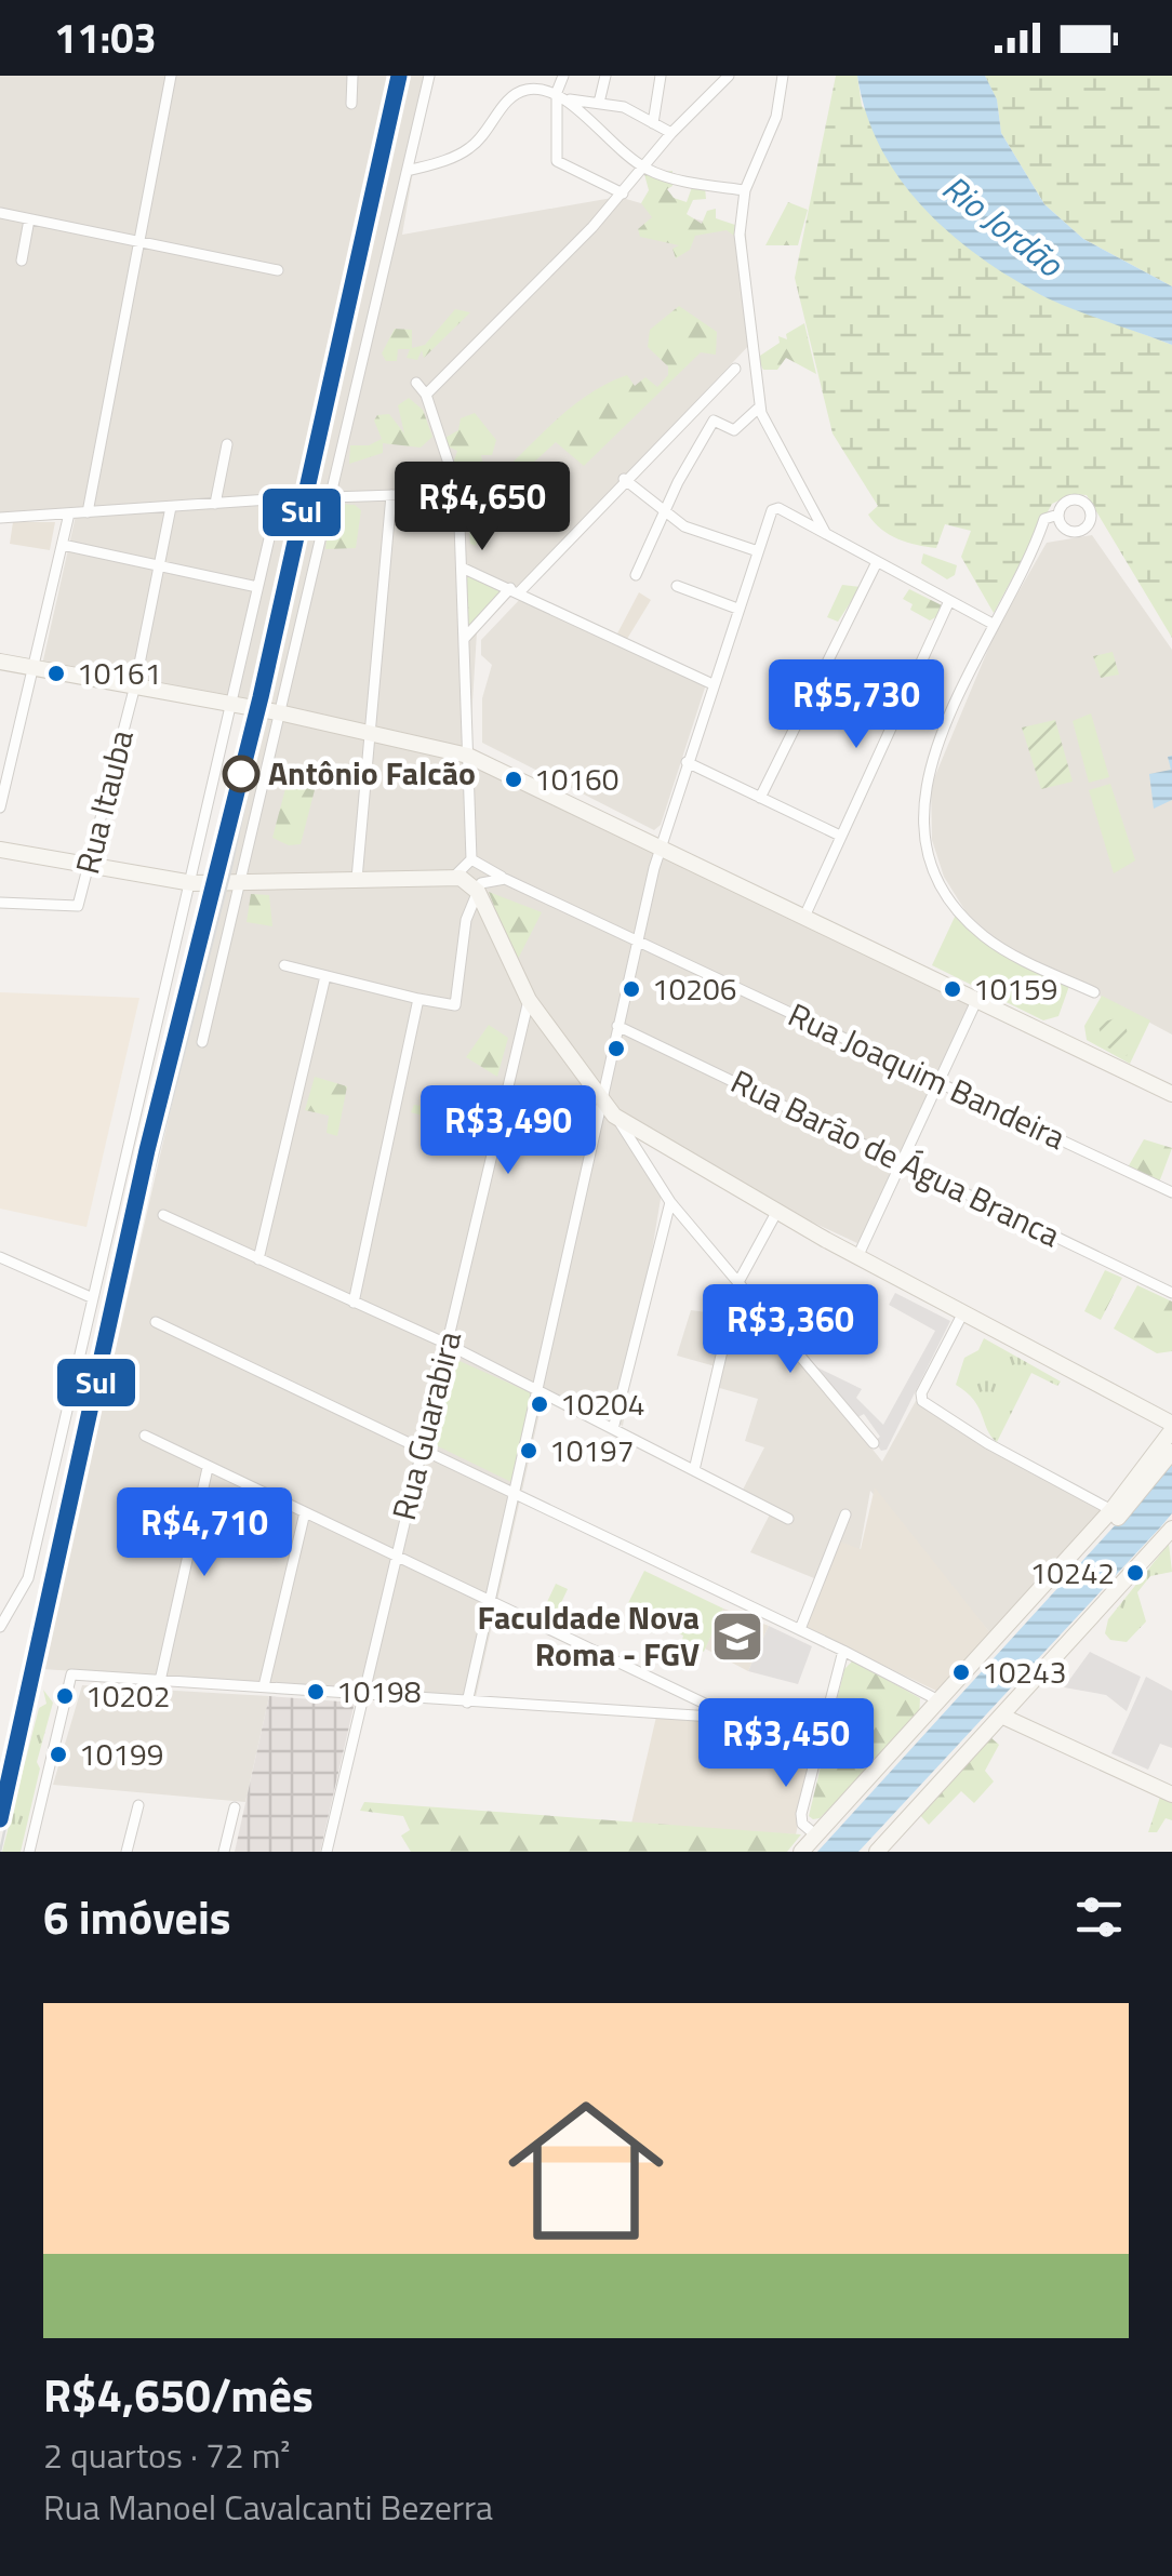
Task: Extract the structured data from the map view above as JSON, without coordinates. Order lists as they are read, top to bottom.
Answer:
{
  "streets": {
    "street": [
      "Rua Itauba",
      "Rua Joaquim Bandeira",
      "Rua Barão de Água Branca",
      "Rua Guarabira"
    ]
  },
  "water": ["Rio Jordão"],
  "places": {
    "other": [
      "10161",
      "Antônio Falcão",
      "10160",
      "10206",
      "10159",
      "10204",
      "10197",
      "10242",
      "10243",
      "10198",
      "10202",
      "10199"
    ],
    "school or university": ["Faculdade Nova Roma - FGV"]
  },
  "lines": ["transit line Sul"],
  "page": {
    "status": "11:03",
    "price": [
      "R$4,650",
      "R$5,730",
      "R$3,490",
      "R$3,360",
      "R$4,710",
      "R$3,450"
    ],
    "heading": "6 imóveis",
    "list": [
      {
        "name": "R$4,650/mês",
        "note": "2 quartos · 72 m² · Rua Manoel Cavalcanti Bezerra"
      }
    ]
  }
}
